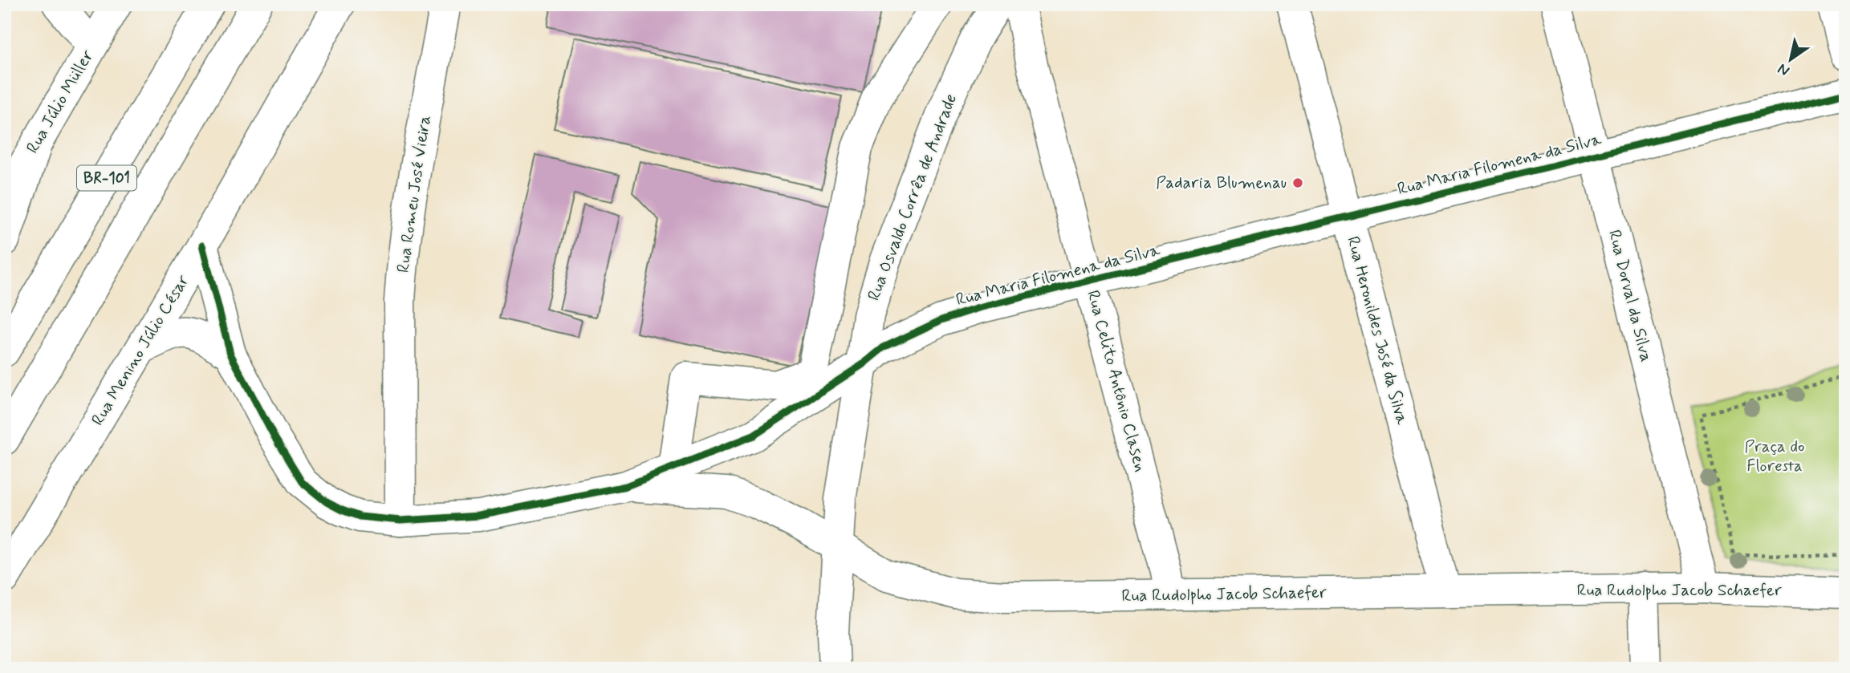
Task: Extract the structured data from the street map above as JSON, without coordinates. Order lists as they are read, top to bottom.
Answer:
{
  "streets": {
    "main road": [
      "Rua Júlio Müller",
      "Rua Maria Filomena da Silva",
      "BR-101",
      "Rua Romeu José Vieira",
      "Rua Osvaldo Corrêa de Andrade",
      "Rua Dorval da Silva",
      "Rua Heronildes José da Silva",
      "Rua Menino Júlio César",
      "Rua Celito Antônio Clasen",
      "Rua Rudolpho Jacob Schaefer"
    ]
  },
  "crossings": [
    ["Rua Maria Filomena da Silva", "Rua Romeu José Vieira"],
    ["Rua Maria Filomena da Silva", "Rua Osvaldo Corrêa de Andrade"],
    ["Rua Maria Filomena da Silva", "Rua Dorval da Silva"],
    ["Rua Maria Filomena da Silva", "Rua Heronildes José da Silva"],
    ["Rua Maria Filomena da Silva", "Rua Menino Júlio César"],
    ["Rua Maria Filomena da Silva", "Rua Celito Antônio Clasen"],
    ["Rua Maria Filomena da Silva", "Rua Rudolpho Jacob Schaefer"],
    ["Rua Osvaldo Corrêa de Andrade", "Rua Rudolpho Jacob Schaefer"],
    ["Rua Dorval da Silva", "Rua Rudolpho Jacob Schaefer"],
    ["Rua Heronildes José da Silva", "Rua Rudolpho Jacob Schaefer"],
    ["Rua Celito Antônio Clasen", "Rua Rudolpho Jacob Schaefer"]
  ],
  "parks": ["Praça do Floresta"],
  "places": ["Padaria Blumenau"],
  "north": "bottom left"
}
